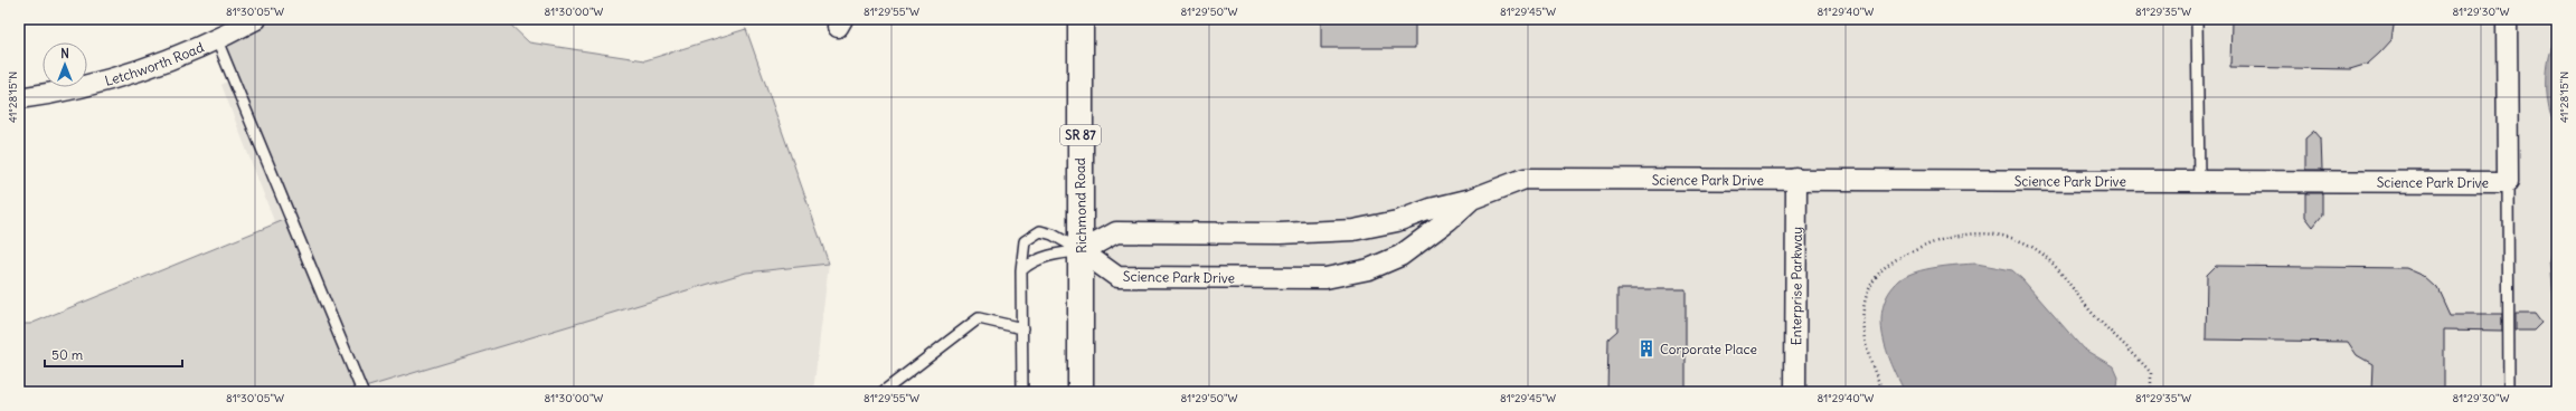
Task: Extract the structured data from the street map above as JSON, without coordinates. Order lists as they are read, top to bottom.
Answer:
{
  "streets": {
    "main road": ["SR 87", "Richmond Road"],
    "street": ["Letchworth Road", "Science Park Drive", "Enterprise Parkway"]
  },
  "crossings": [
    ["Science Park Drive", "Richmond Road"],
    ["Science Park Drive", "Enterprise Parkway"]
  ],
  "places": {
    "building": ["Corporate Place"]
  },
  "scale_bar": "50 m",
  "north": "top",
  "coordinates": [
    "81°30'05\"W",
    "81°30'00\"W",
    "81°29'55\"W",
    "81°29'50\"W",
    "81°29'45\"W",
    "81°29'40\"W",
    "81°29'35\"W",
    "81°29'30\"W",
    "41°28'15\"N"
  ]
}
